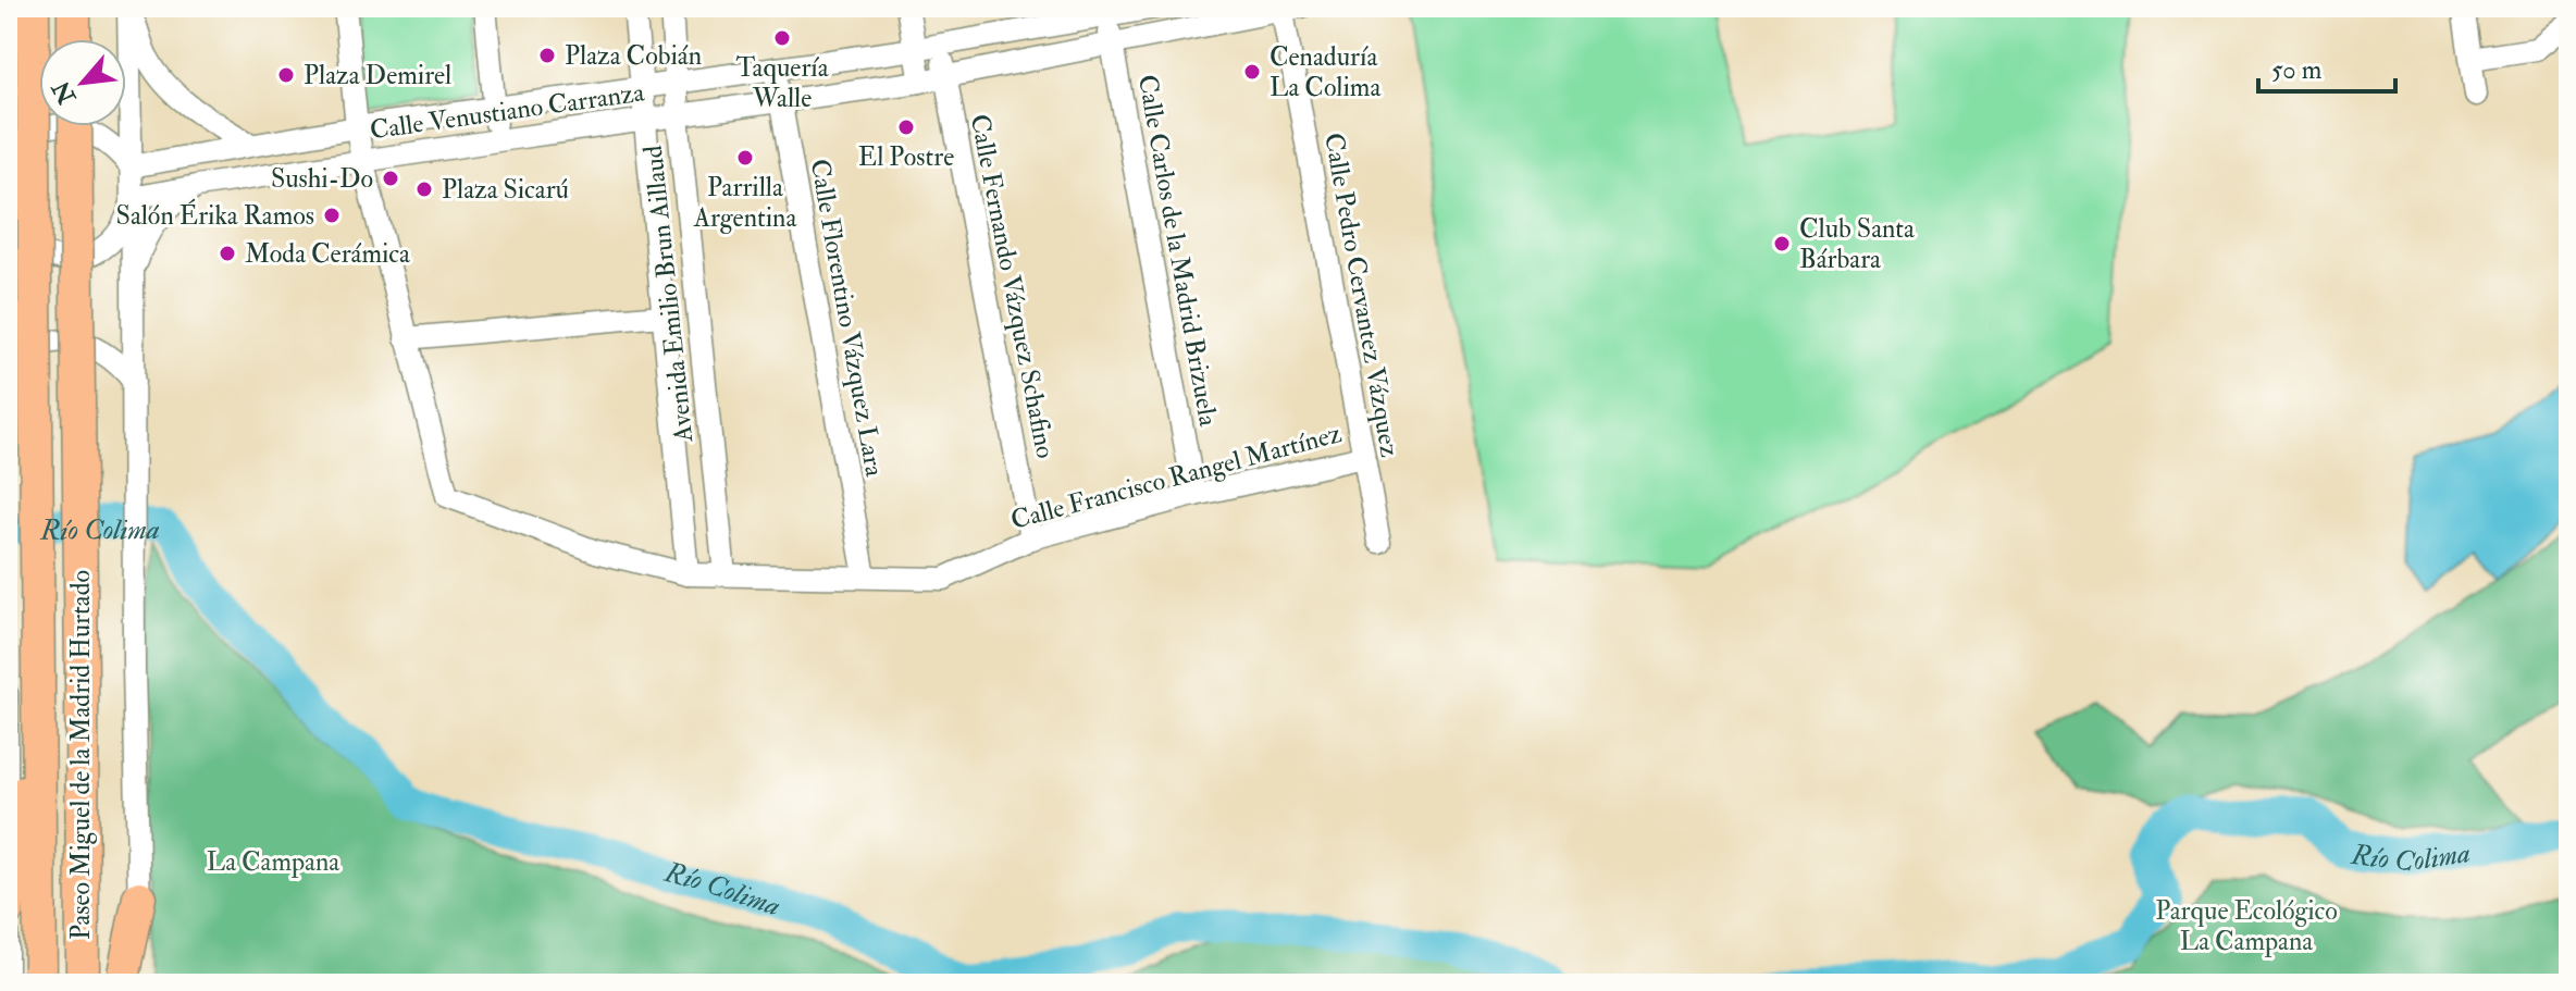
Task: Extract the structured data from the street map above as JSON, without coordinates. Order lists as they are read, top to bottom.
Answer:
{
  "streets": {
    "highway": ["Paseo Miguel de la Madrid Hurtado"],
    "street": [
      "Calle Venustiano Carranza",
      "Calle Carlos de la Madrid Brizuela",
      "Calle Fernando Vázquez Schafino",
      "Avenida Emilio Brun Aillaud",
      "Calle Pedro Cervantez Vázquez",
      "Calle Florentino Vázquez Lara",
      "Calle Francisco Rangel Martínez"
    ]
  },
  "crossings": [
    ["Calle Venustiano Carranza", "Calle Carlos de la Madrid Brizuela"],
    ["Calle Venustiano Carranza", "Calle Fernando Vázquez Schafino"],
    ["Calle Venustiano Carranza", "Avenida Emilio Brun Aillaud"],
    ["Calle Venustiano Carranza", "Calle Pedro Cervantez Vázquez"],
    ["Calle Venustiano Carranza", "Calle Florentino Vázquez Lara"],
    ["Calle Carlos de la Madrid Brizuela", "Calle Francisco Rangel Martínez"],
    ["Calle Fernando Vázquez Schafino", "Calle Francisco Rangel Martínez"],
    ["Avenida Emilio Brun Aillaud", "Calle Francisco Rangel Martínez"],
    ["Calle Pedro Cervantez Vázquez", "Calle Francisco Rangel Martínez"],
    ["Calle Florentino Vázquez Lara", "Calle Francisco Rangel Martínez"]
  ],
  "water": ["Río Colima"],
  "parks": ["La Campana", "Parque Ecológico La Campana"],
  "places": [
    "Taquería Walle",
    "Plaza Cobián",
    "Cenaduría La Colima",
    "Plaza Demirel",
    "El Postre",
    "Parrilla Argentina",
    "Sushi-Do",
    "Plaza Sicarú",
    "Salón Érika Ramos",
    "Club Santa Bárbara",
    "Moda Cerámica"
  ],
  "scale_bar": "50 m",
  "north": "bottom left"
}
